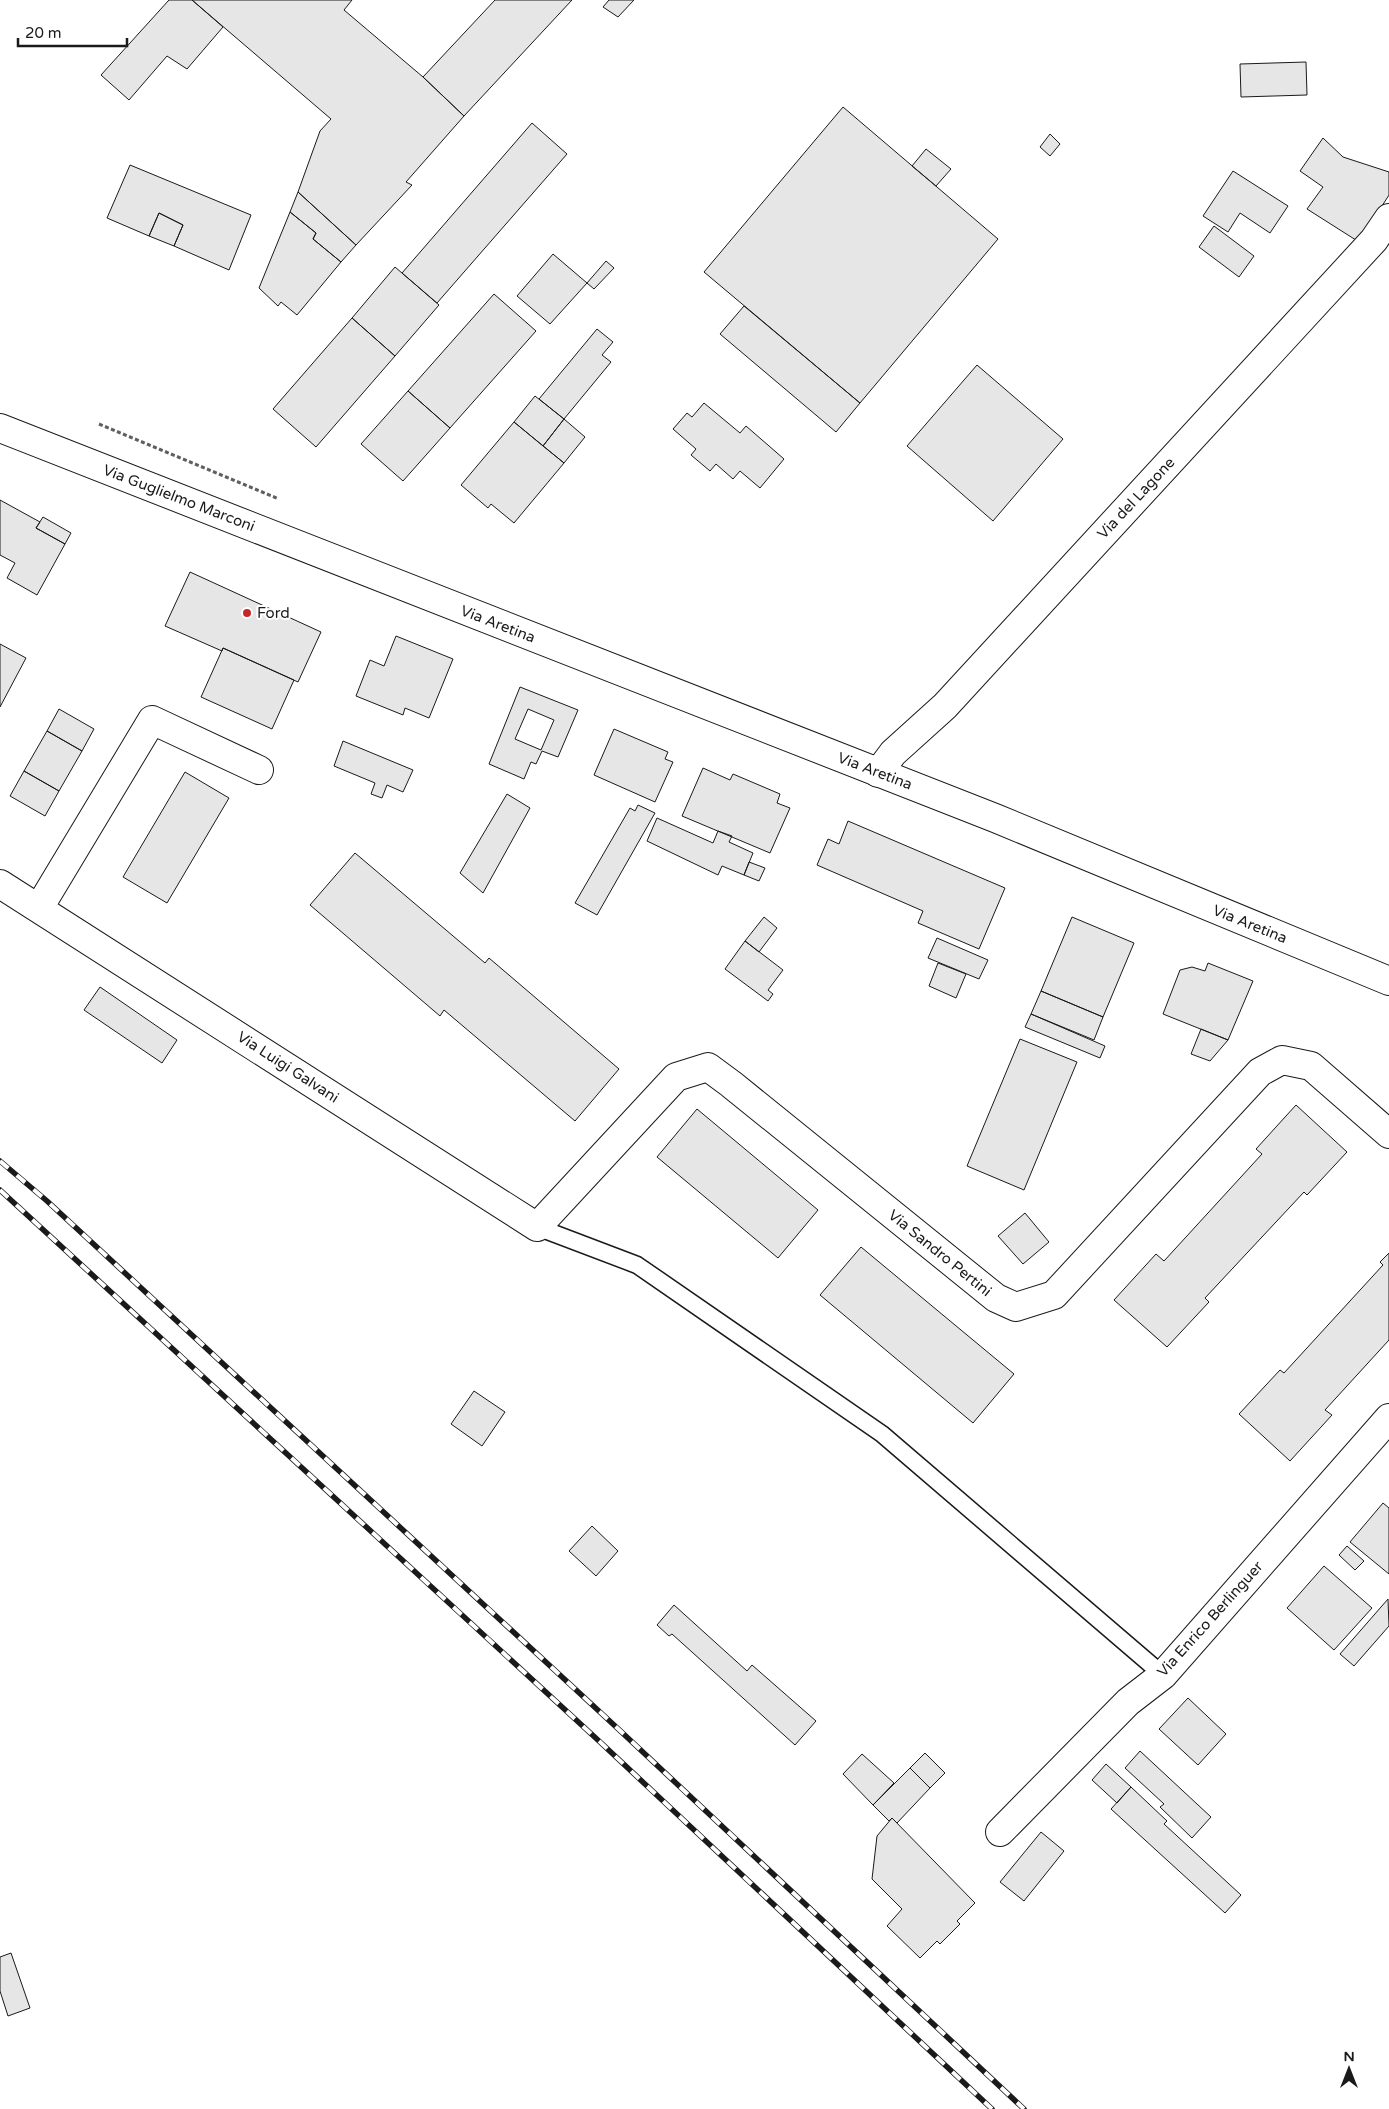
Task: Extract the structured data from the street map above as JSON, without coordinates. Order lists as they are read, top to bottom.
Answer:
{
  "streets": {
    "street": [
      "Via Guglielmo Marconi",
      "Via del Lagone",
      "Via Aretina",
      "Via Luigi Galvani",
      "Via Sandro Pertini",
      "Via Enrico Berlinguer"
    ]
  },
  "crossings": [
    ["Via Guglielmo Marconi", "Via Aretina"],
    ["Via del Lagone", "Via Aretina"],
    ["Via Luigi Galvani", "Via Sandro Pertini"]
  ],
  "places": ["Ford"],
  "scale_bar": "20 m",
  "north": "top"
}
